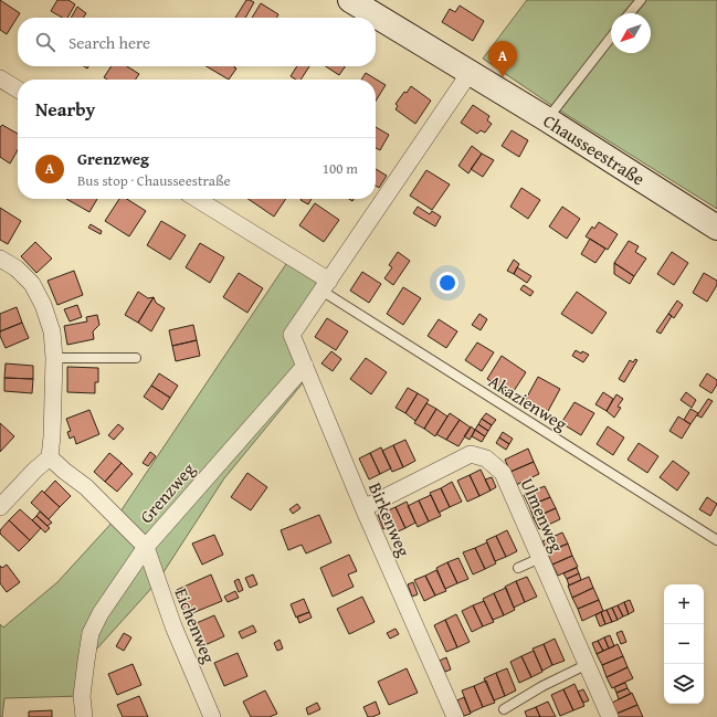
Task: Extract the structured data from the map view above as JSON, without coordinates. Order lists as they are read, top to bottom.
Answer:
{
  "streets": {
    "main road": ["Chausseestraße"],
    "street": [
      "Grenzweg",
      "Ulmenweg",
      "Birkenweg",
      "Eichenweg"
    ],
    "lane": ["Akazienweg"]
  },
  "crossings": [
    ["Akazienweg", "Birkenweg"],
    ["Grenzweg", "Birkenweg"],
    ["Grenzweg", "Eichenweg"],
    ["Ulmenweg", "Birkenweg"]
  ],
  "north": "bottom left",
  "page": {
    "search": "Search here",
    "pins": "A",
    "heading": "Nearby",
    "list": [
      {
        "mark": "A",
        "name": "Grenzweg",
        "note": "Bus stop · Chausseestraße",
        "value": "100 m"
      }
    ],
    "map_buttons": ["+", "−"]
  }
}
